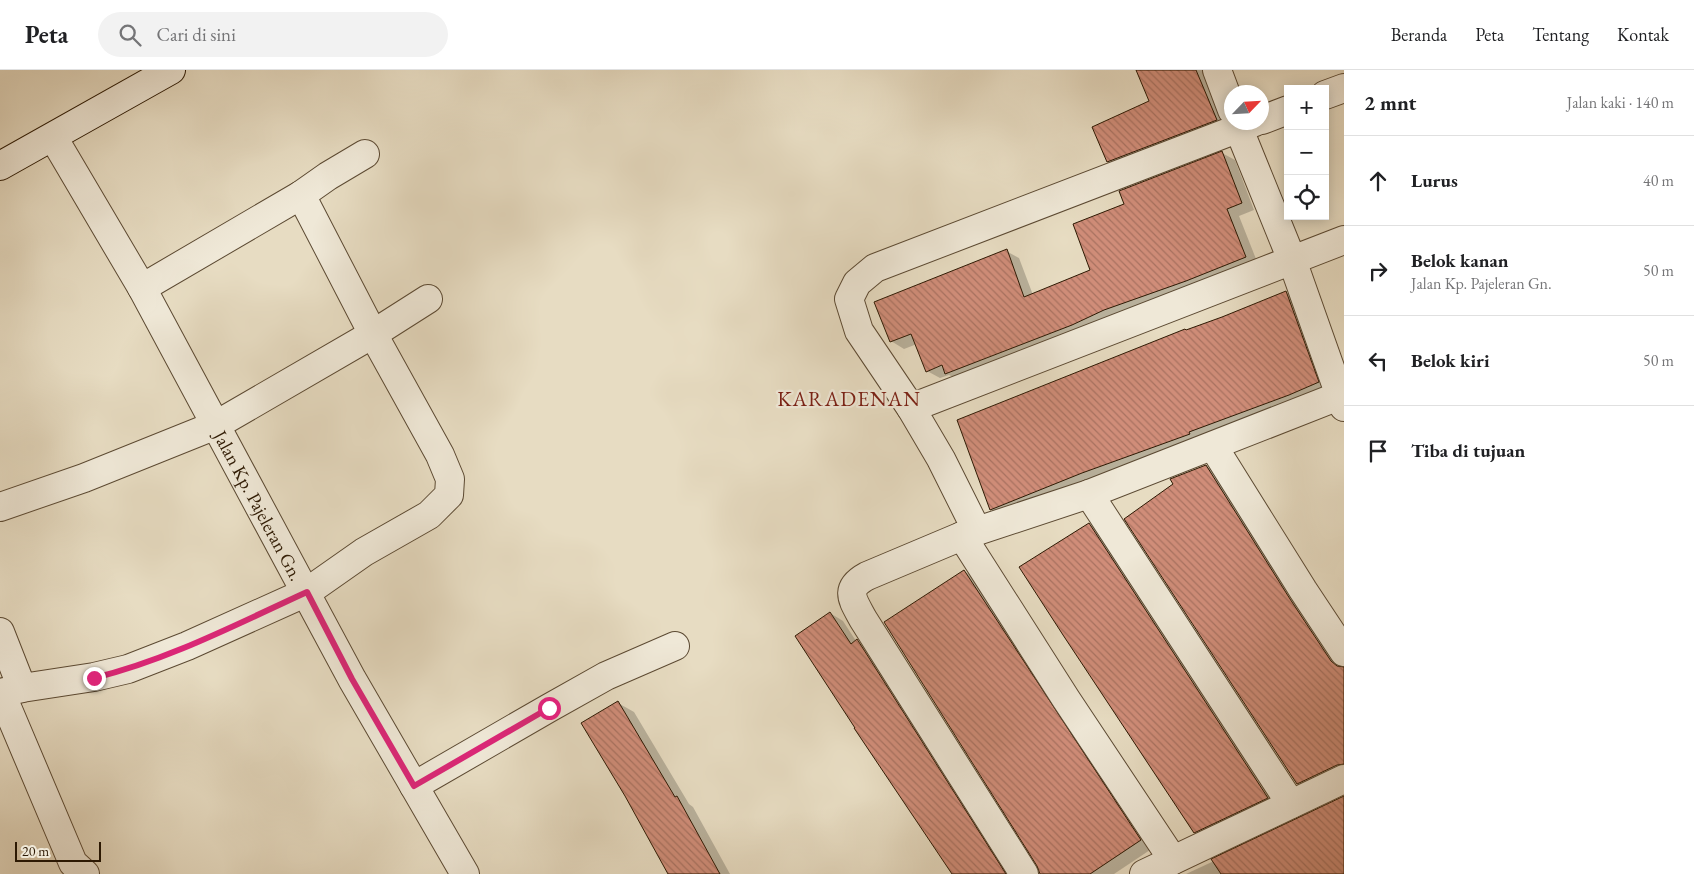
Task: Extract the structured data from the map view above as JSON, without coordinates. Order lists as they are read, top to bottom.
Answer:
{
  "streets": {
    "street": ["Jalan Kp. Pajeleran Gn."]
  },
  "districts": ["KARADENAN"],
  "scale_bar": "20 m",
  "north": "top right",
  "page": {
    "header": "Peta",
    "search": "Cari di sini",
    "nav": [
      "Beranda",
      "Peta",
      "Tentang",
      "Kontak"
    ],
    "heading": ["2 mnt", "Jalan kaki · 140 m"],
    "map_buttons": ["+", "−"],
    "list": [
      ["Lurus", "40 m"],
      ["Belok kanan", "Jalan Kp. Pajeleran Gn.", "50 m"],
      ["Belok kiri", "50 m"],
      "Tiba di tujuan"
    ],
    "scale": "20 m"
  }
}
